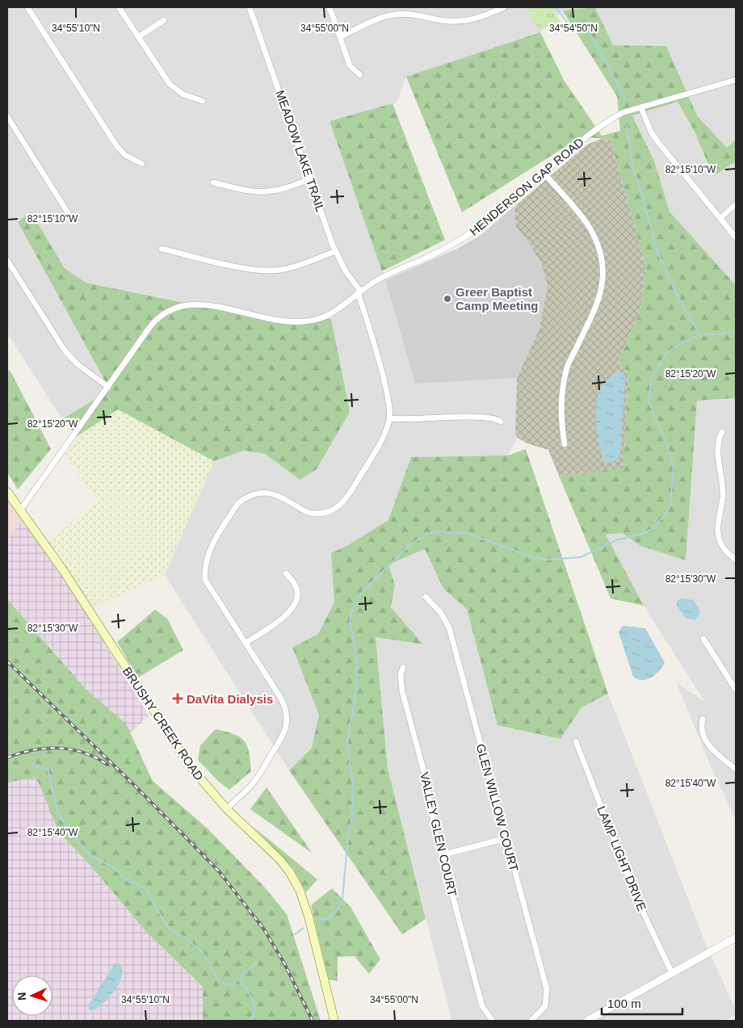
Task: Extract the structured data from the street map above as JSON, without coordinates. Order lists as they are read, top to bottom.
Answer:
{
  "streets": {
    "main road": ["BRUSHY CREEK ROAD"],
    "street": [
      "MEADOW LAKE TRAIL",
      "HENDERSON GAP ROAD",
      "GLEN WILLOW COURT",
      "VALLEY GLEN COURT",
      "LAMP LIGHT DRIVE"
    ]
  },
  "crossings": [
    ["MEADOW LAKE TRAIL", "HENDERSON GAP ROAD"],
    ["HENDERSON GAP ROAD", "BRUSHY CREEK ROAD"]
  ],
  "places": {
    "other": ["Greer Baptist Camp Meeting"],
    "health": ["DaVita Dialysis"]
  },
  "scale_bar": "100 m",
  "north": "left",
  "coordinates": [
    "34°55'10\"N",
    "34°55'00\"N",
    "34°54'50\"N",
    "82°15'10\"W",
    "82°15'20\"W",
    "82°15'30\"W",
    "82°15'40\"W"
  ]
}
